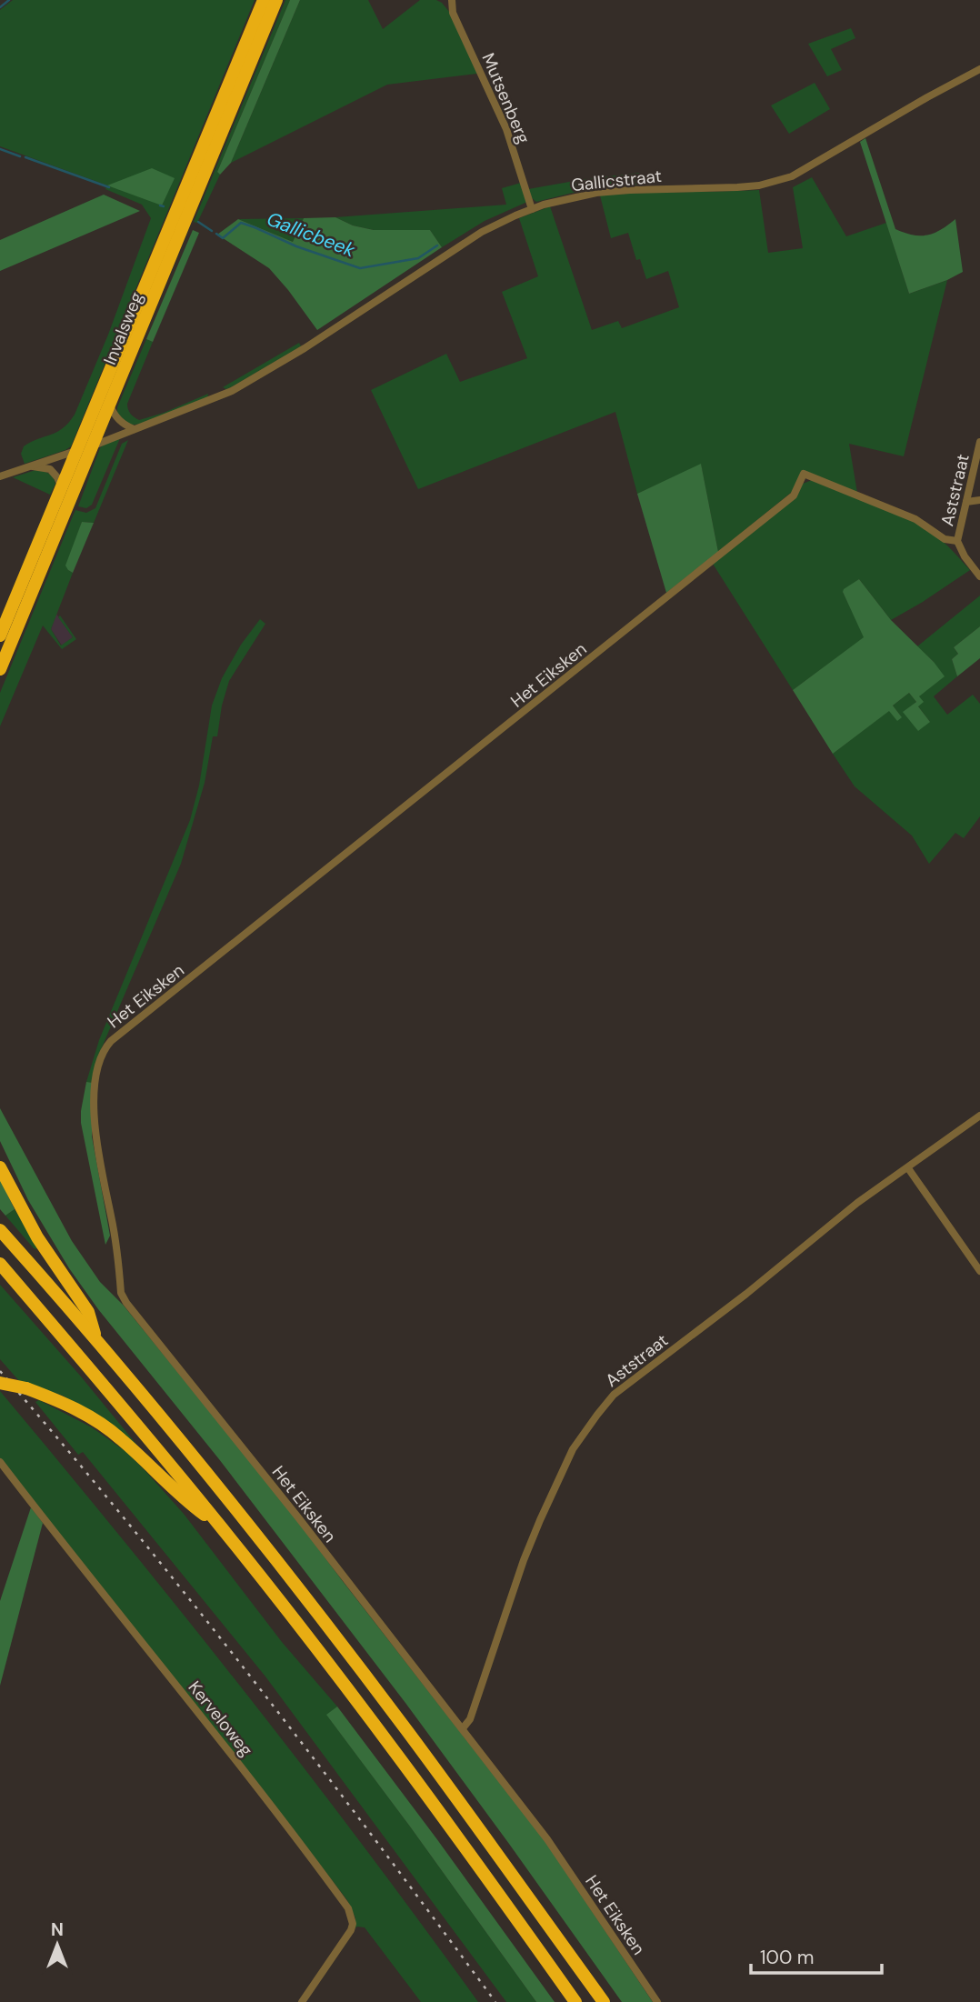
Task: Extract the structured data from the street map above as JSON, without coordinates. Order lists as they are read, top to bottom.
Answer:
{
  "streets": {
    "highway": ["Invalsweg"],
    "street": [
      "Mutsenberg",
      "Gallicstraat",
      "Aststraat",
      "Het Eiksken",
      "Kerveloweg"
    ]
  },
  "crossings": [
    ["Mutsenberg", "Gallicstraat"],
    ["Gallicstraat", "Invalsweg"],
    ["Aststraat", "Het Eiksken"]
  ],
  "water": ["Gallicbeek"],
  "scale_bar": "100 m",
  "north": "top"
}
